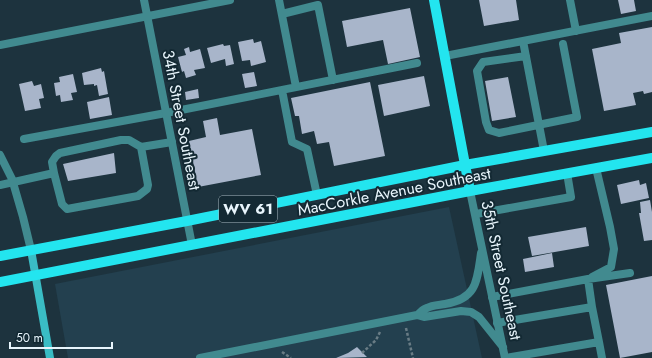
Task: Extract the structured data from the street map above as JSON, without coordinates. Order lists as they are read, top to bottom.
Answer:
{
  "streets": {
    "main road": ["MacCorkle Avenue Southeast", "WV 61", "35th Street Southeast"],
    "street": ["34th Street Southeast"]
  },
  "crossings": [
    ["34th Street Southeast", "MacCorkle Avenue Southeast"],
    ["MacCorkle Avenue Southeast", "35th Street Southeast"]
  ],
  "scale_bar": "50 m"
}
